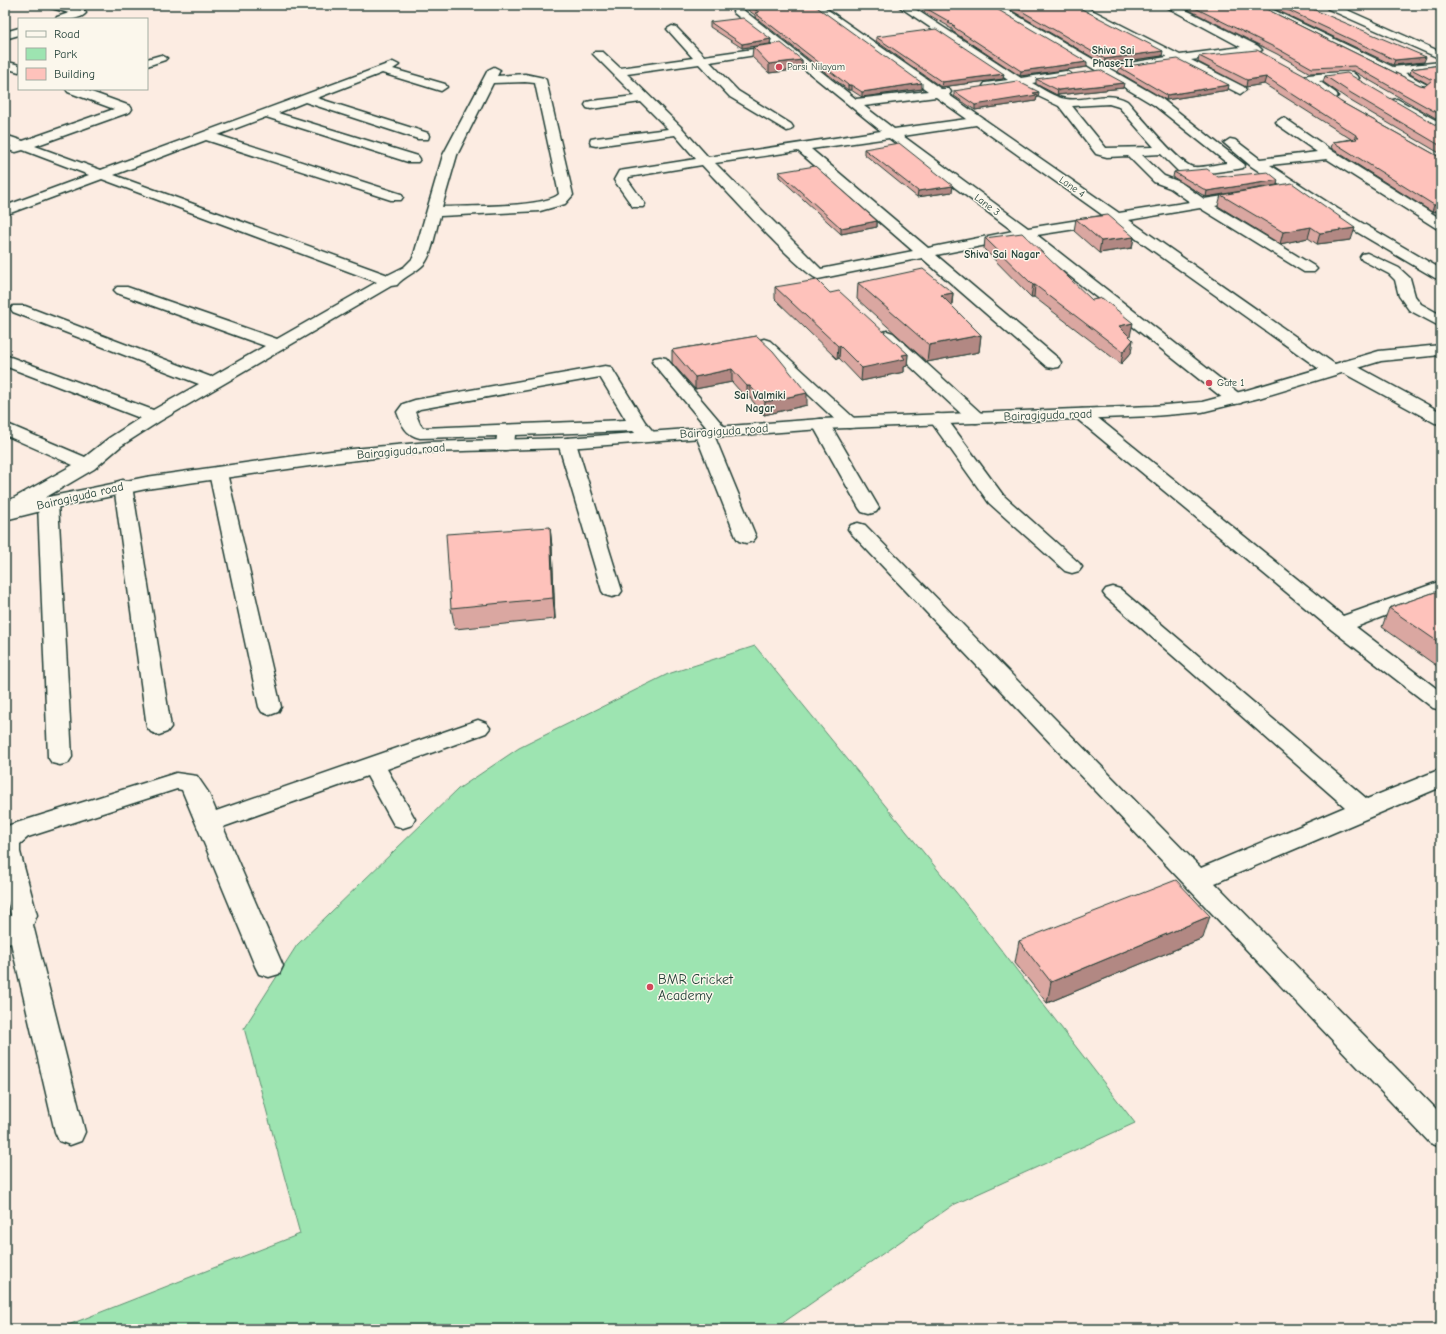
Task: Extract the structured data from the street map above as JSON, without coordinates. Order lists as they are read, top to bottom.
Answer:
{
  "streets": {
    "street": ["Lane 4", "Lane 3", "Bairagiguda road"]
  },
  "crossings": [
    ["Lane 4", "Bairagiguda road"],
    ["Lane 3", "Bairagiguda road"]
  ],
  "districts": ["Shiva Sai Phase-II", "Shiva Sai Nagar", "Sai Valmiki Nagar"],
  "places": ["Parsi Nilayam", "Gate 1", "BMR Cricket Academy"],
  "legend": ["Road", "Park", "Building"]
}
